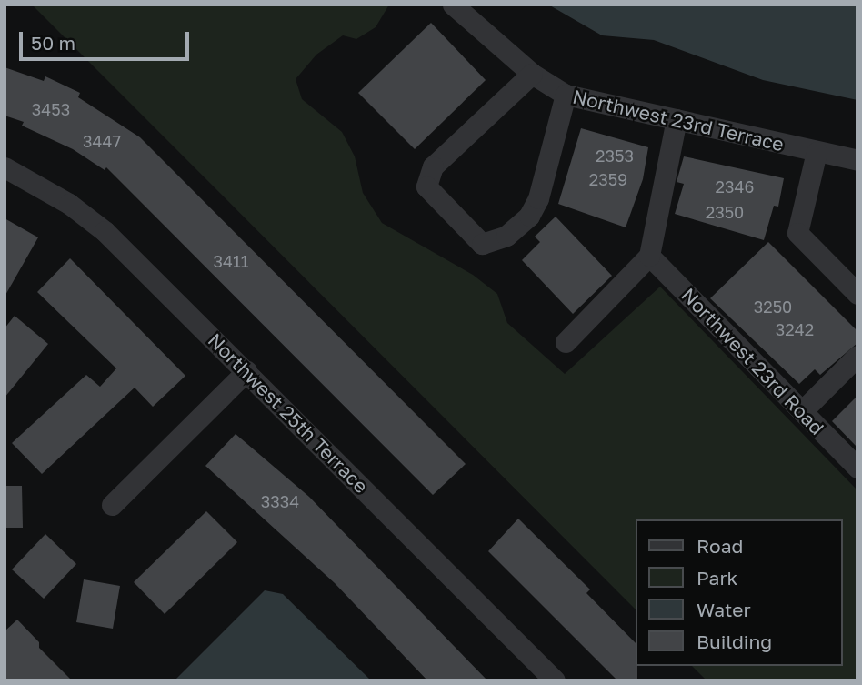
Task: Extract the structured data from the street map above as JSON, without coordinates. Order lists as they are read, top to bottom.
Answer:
{
  "streets": {
    "street": ["Northwest 23rd Terrace", "Northwest 23rd Road", "Northwest 25th Terrace"]
  },
  "house_numbers": [
    "3453",
    "3447",
    "2353",
    "2359",
    "2346",
    "2350",
    "3411",
    "3250",
    "3242",
    "3334"
  ],
  "legend": [
    "Road",
    "Park",
    "Water",
    "Building"
  ],
  "scale_bar": "50 m"
}
